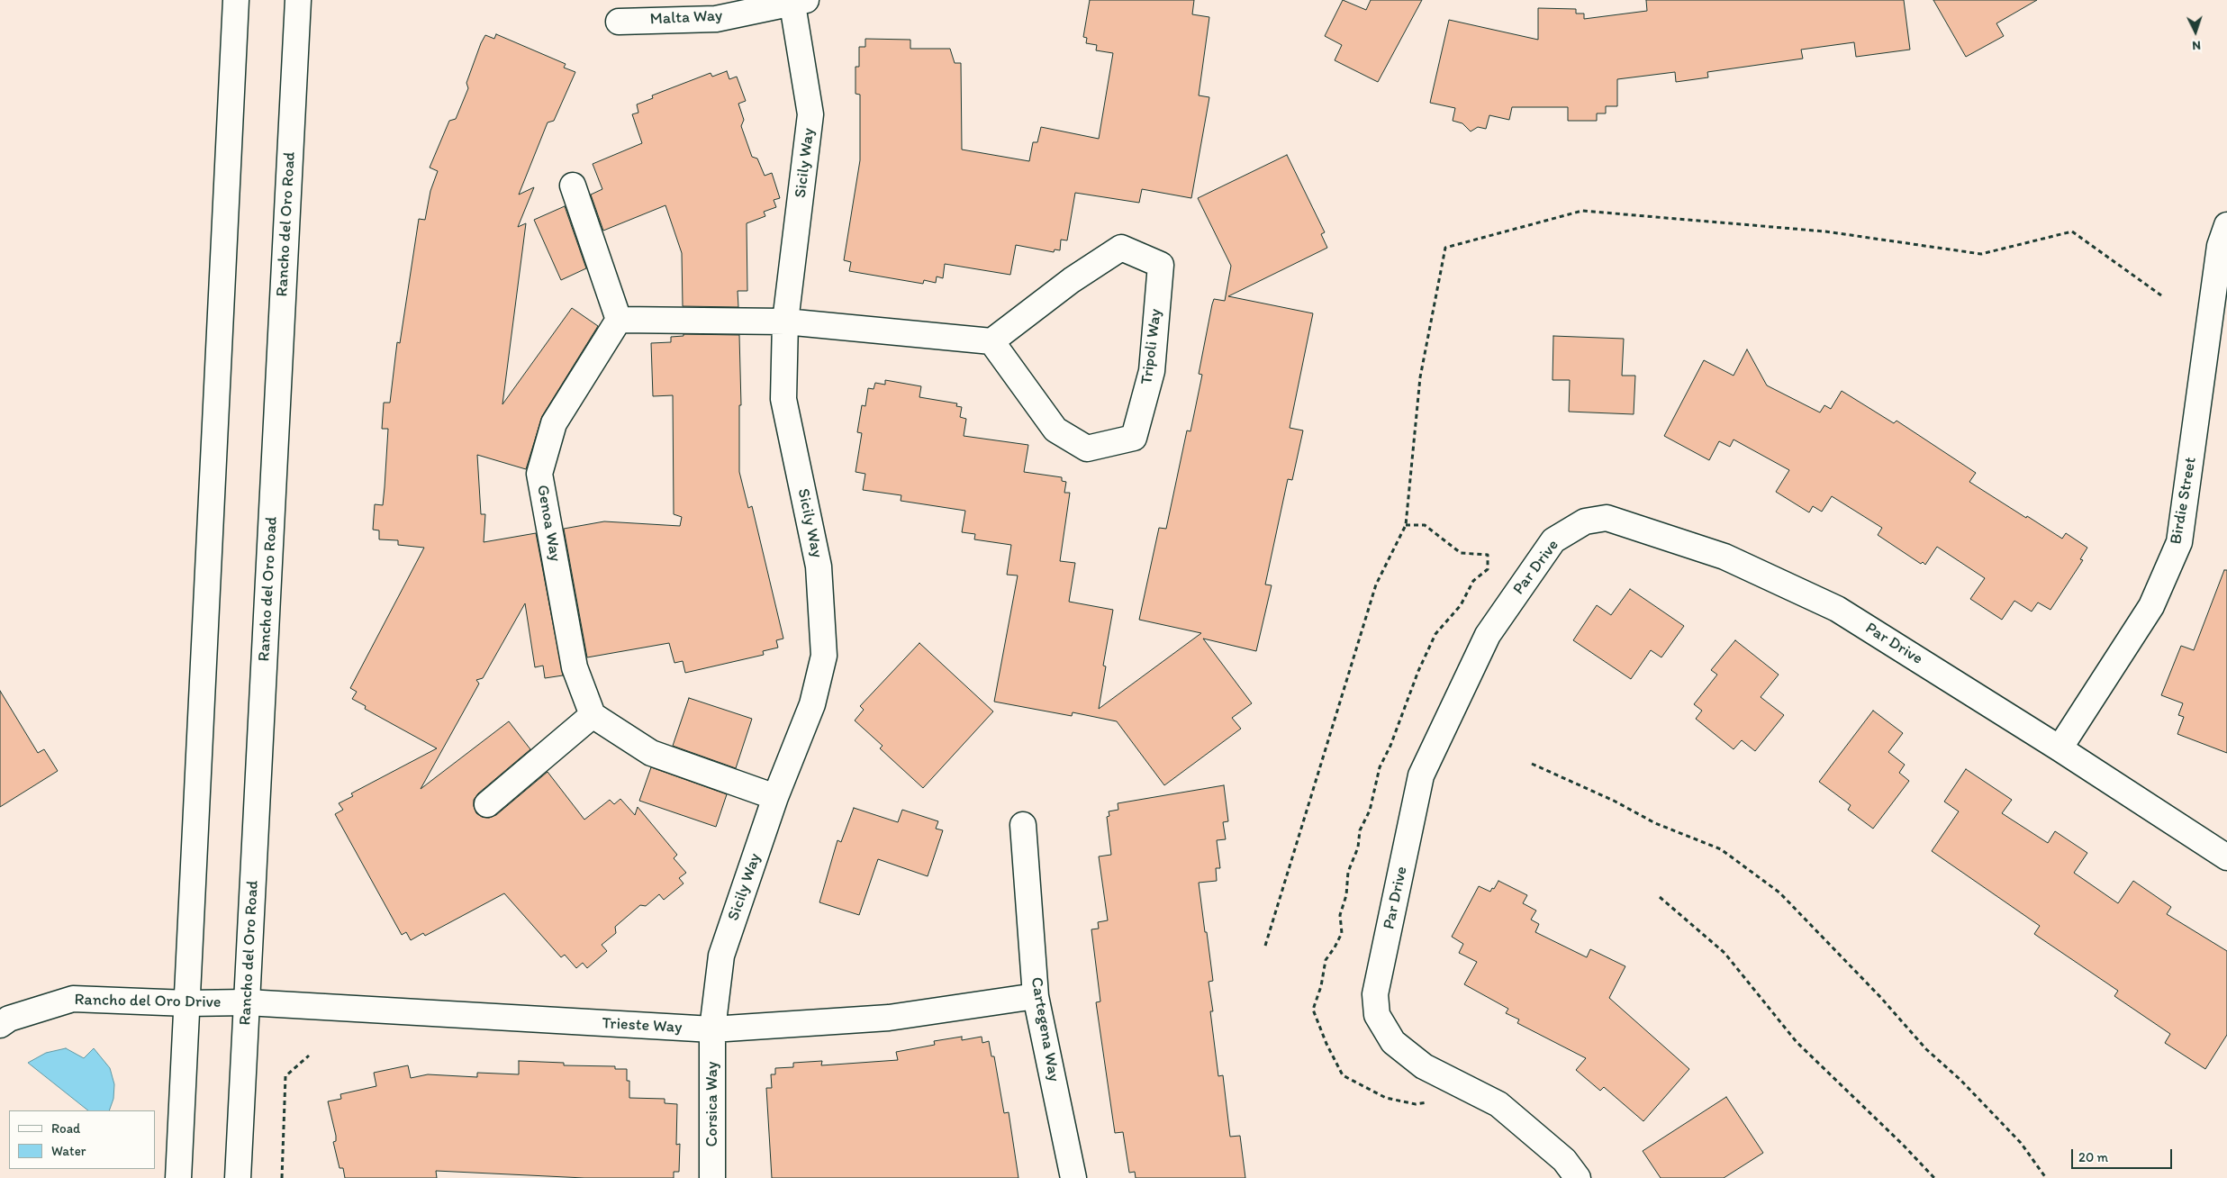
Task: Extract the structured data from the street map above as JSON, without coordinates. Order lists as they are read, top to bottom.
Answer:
{
  "streets": {
    "street": [
      "Malta Way",
      "Sicily Way",
      "Rancho del Oro Road",
      "Tripoli Way",
      "Birdie Street",
      "Genoa Way",
      "Par Drive",
      "Rancho del Oro Drive",
      "Trieste Way",
      "Cartegena Way",
      "Corsica Way"
    ]
  },
  "crossings": [
    ["Malta Way", "Sicily Way"],
    ["Sicily Way", "Trieste Way"],
    ["Sicily Way", "Corsica Way"],
    ["Rancho del Oro Road", "Rancho del Oro Drive"],
    ["Rancho del Oro Road", "Trieste Way"],
    ["Birdie Street", "Par Drive"],
    ["Rancho del Oro Drive", "Trieste Way"],
    ["Trieste Way", "Cartegena Way"],
    ["Trieste Way", "Corsica Way"]
  ],
  "legend": ["Road", "Water"],
  "scale_bar": "20 m",
  "north": "bottom"
}
